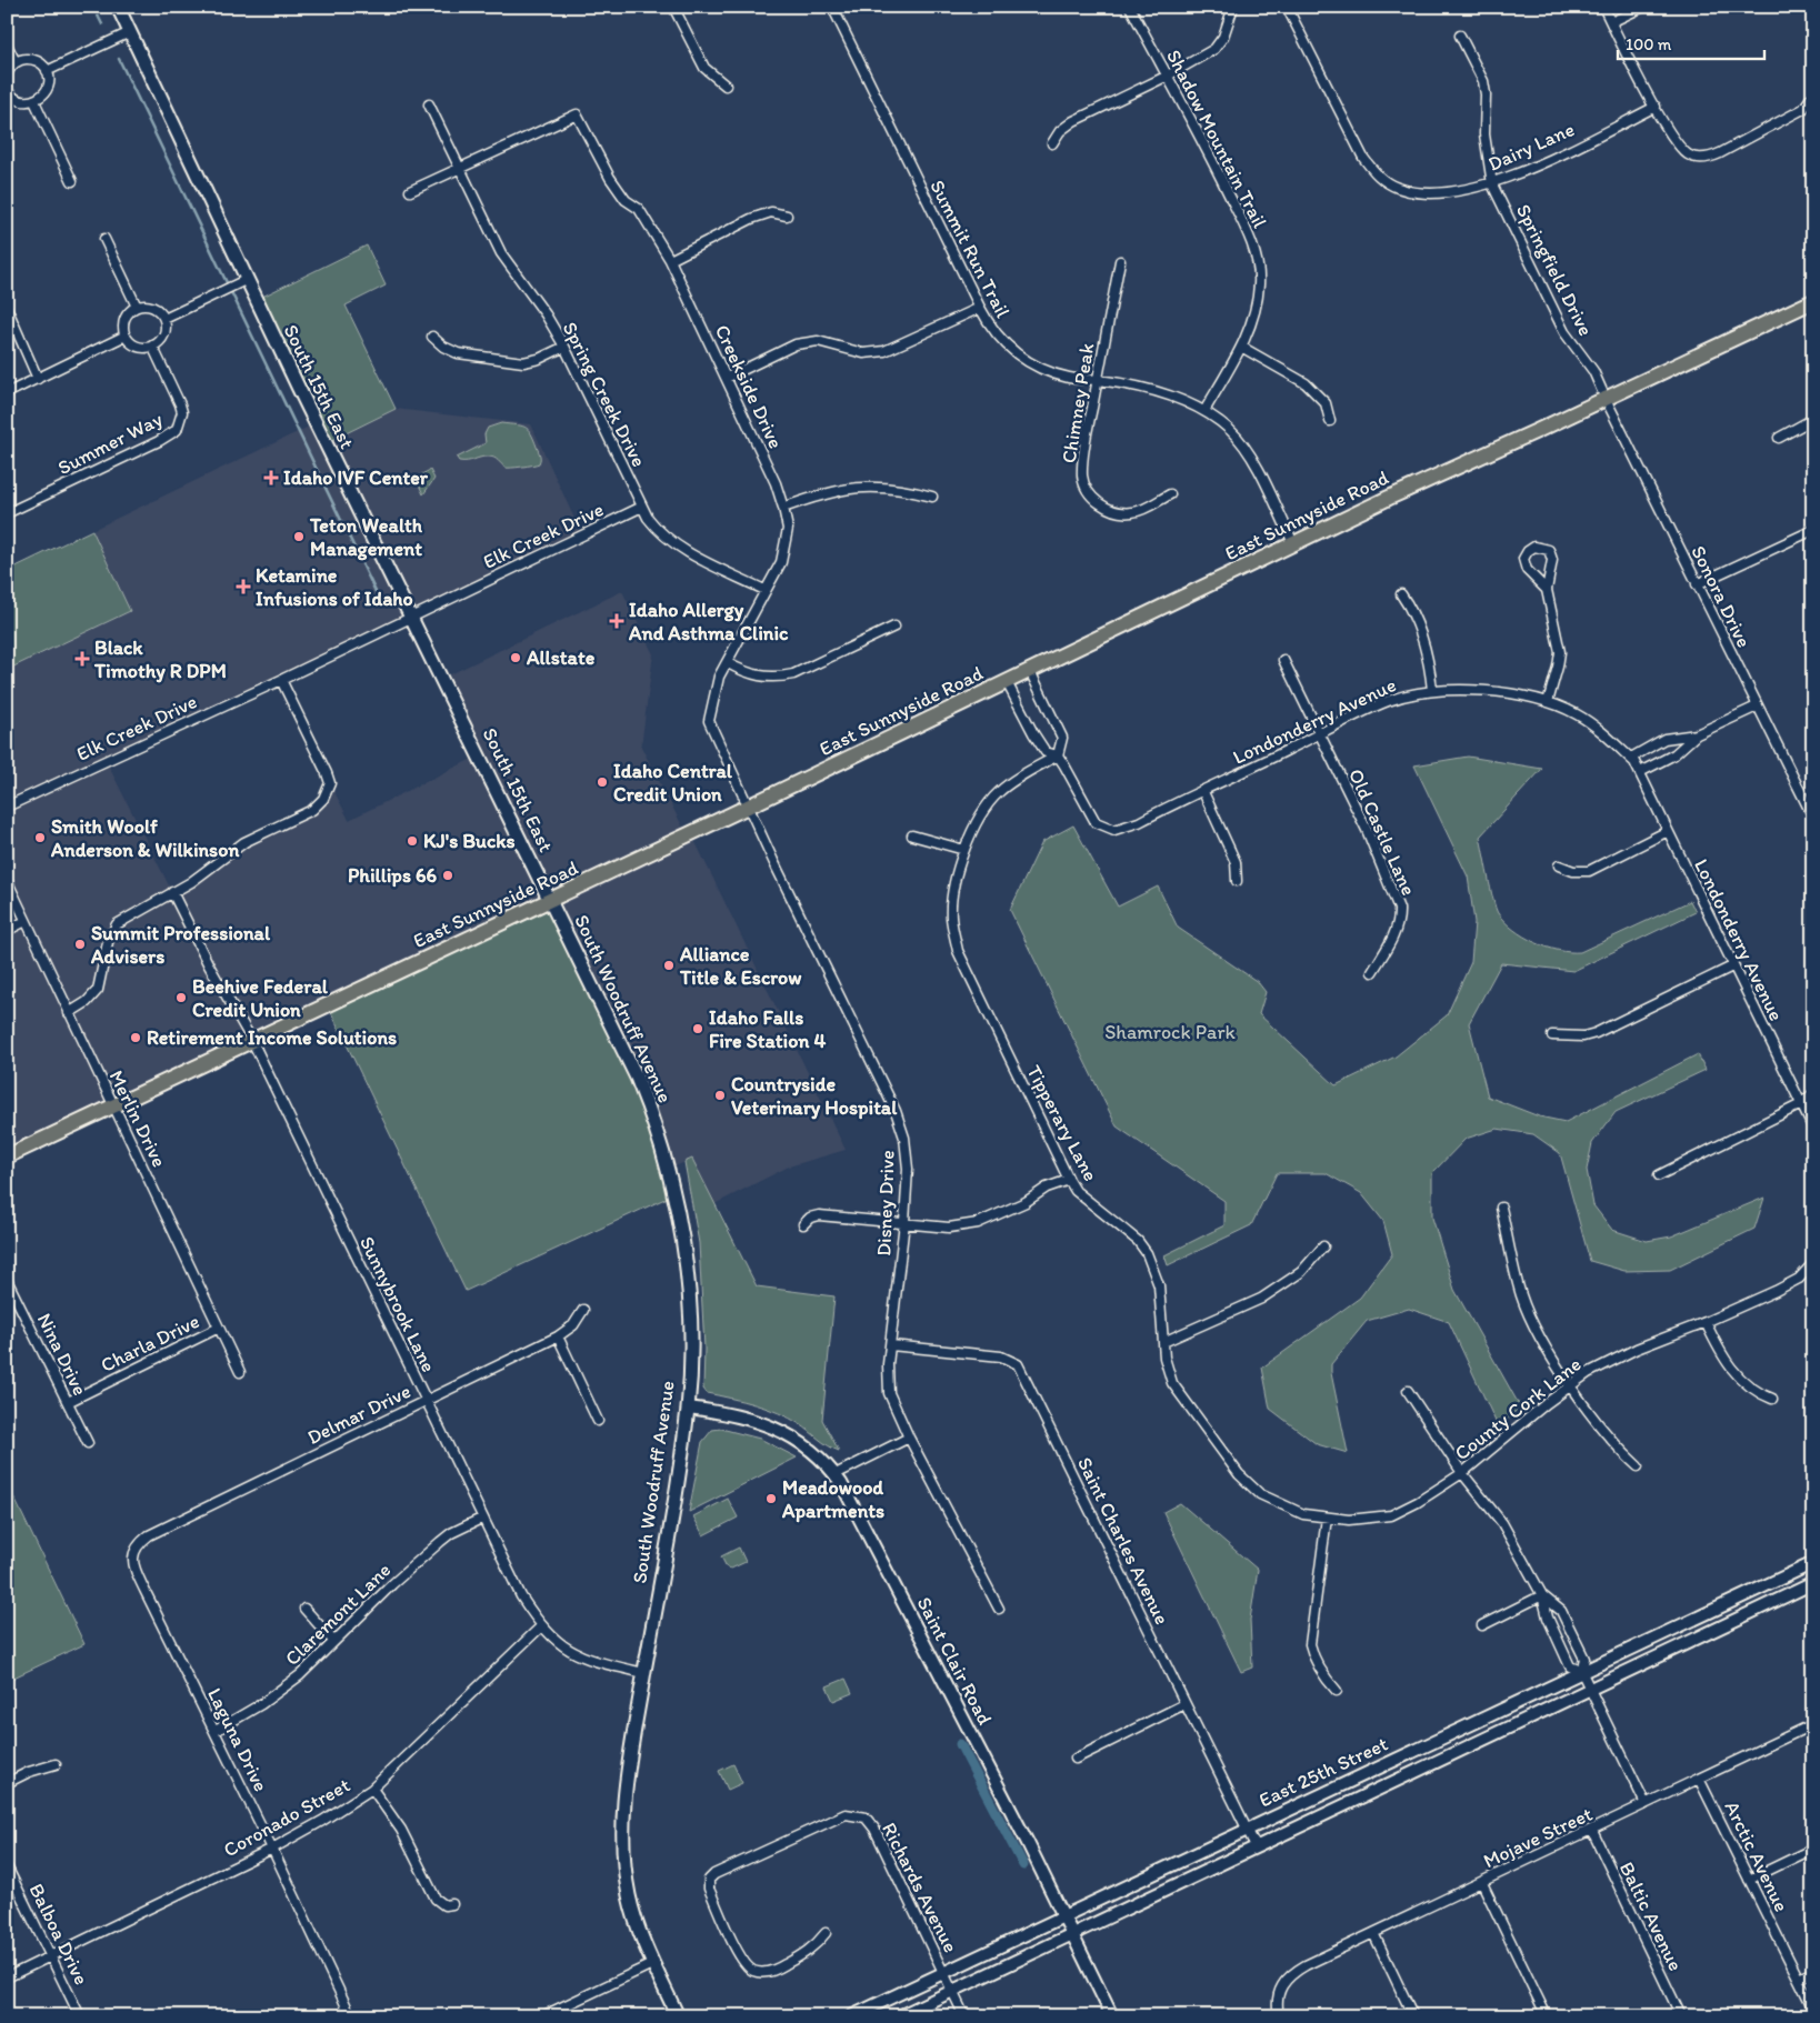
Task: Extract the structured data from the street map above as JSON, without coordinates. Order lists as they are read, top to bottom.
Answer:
{
  "streets": {
    "main road": ["South 15th East", "East Sunnyside Road", "South Woodruff Avenue"],
    "street": [
      "Shadow Mountain Trail",
      "Dairy Lane",
      "Summit Run Trail",
      "Springfield Drive",
      "Creekside Drive",
      "Spring Creek Drive",
      "Chimney Peak",
      "Summer Way",
      "Elk Creek Drive",
      "Sonora Drive",
      "Londonderry Avenue",
      "Old Castle Lane",
      "Merlin Drive",
      "Tipperary Lane",
      "Disney Drive",
      "Sunnybrook Lane",
      "Charla Drive",
      "Nina Drive",
      "County Cork Lane",
      "Delmar Drive",
      "Saint Charles Avenue",
      "Claremont Lane",
      "Saint Clair Road",
      "Laguna Drive",
      "East 25th Street",
      "Coronado Street",
      "Mojave Street",
      "Arctic Avenue",
      "Richards Avenue",
      "Baltic Avenue",
      "Balboa Drive"
    ]
  },
  "crossings": [
    ["Shadow Mountain Trail", "Summit Run Trail"],
    ["Dairy Lane", "Springfield Drive"],
    ["Summit Run Trail", "Chimney Peak"],
    ["Summit Run Trail", "East Sunnyside Road"],
    ["Springfield Drive", "East Sunnyside Road"],
    ["Springfield Drive", "Sonora Drive"],
    ["South 15th East", "East Sunnyside Road"],
    ["South 15th East", "Elk Creek Drive"],
    ["South 15th East", "South Woodruff Avenue"],
    ["Creekside Drive", "Spring Creek Drive"],
    ["Creekside Drive", "East Sunnyside Road"],
    ["Creekside Drive", "Disney Drive"],
    ["Spring Creek Drive", "Elk Creek Drive"],
    ["East Sunnyside Road", "Sonora Drive"],
    ["East Sunnyside Road", "Londonderry Avenue"],
    ["East Sunnyside Road", "South Woodruff Avenue"],
    ["East Sunnyside Road", "Merlin Drive"],
    ["East Sunnyside Road", "Disney Drive"],
    ["East Sunnyside Road", "Sunnybrook Lane"],
    ["Londonderry Avenue", "Old Castle Lane"],
    ["Londonderry Avenue", "Tipperary Lane"],
    ["South Woodruff Avenue", "Sunnybrook Lane"],
    ["South Woodruff Avenue", "Saint Clair Road"],
    ["Merlin Drive", "Charla Drive"],
    ["Tipperary Lane", "County Cork Lane"],
    ["Disney Drive", "Saint Charles Avenue"],
    ["Sunnybrook Lane", "Delmar Drive"],
    ["Sunnybrook Lane", "Claremont Lane"],
    ["Sunnybrook Lane", "Coronado Street"],
    ["Charla Drive", "Nina Drive"],
    ["Delmar Drive", "Laguna Drive"],
    ["Saint Charles Avenue", "East 25th Street"],
    ["Claremont Lane", "Laguna Drive"],
    ["Saint Clair Road", "East 25th Street"],
    ["Laguna Drive", "Coronado Street"],
    ["East 25th Street", "Richards Avenue"],
    ["Coronado Street", "Balboa Drive"],
    ["Mojave Street", "Arctic Avenue"],
    ["Mojave Street", "Baltic Avenue"]
  ],
  "parks": ["Shamrock Park"],
  "places": {
    "health": [
      "Idaho IVF Center",
      "Ketamine Infusions of Idaho",
      "Idaho Allergy And Asthma Clinic",
      "Black Timothy R DPM"
    ],
    "other": [
      "Teton Wealth Management",
      "Allstate",
      "Idaho Central Credit Union",
      "Smith Woolf Anderson & Wilkinson",
      "KJ's Bucks",
      "Phillips 66",
      "Summit Professional Advisers",
      "Alliance Title & Escrow",
      "Beehive Federal Credit Union",
      "Idaho Falls Fire Station 4",
      "Retirement Income Solutions",
      "Countryside Veterinary Hospital",
      "Meadowood Apartments"
    ]
  },
  "scale_bar": "100 m"
}
